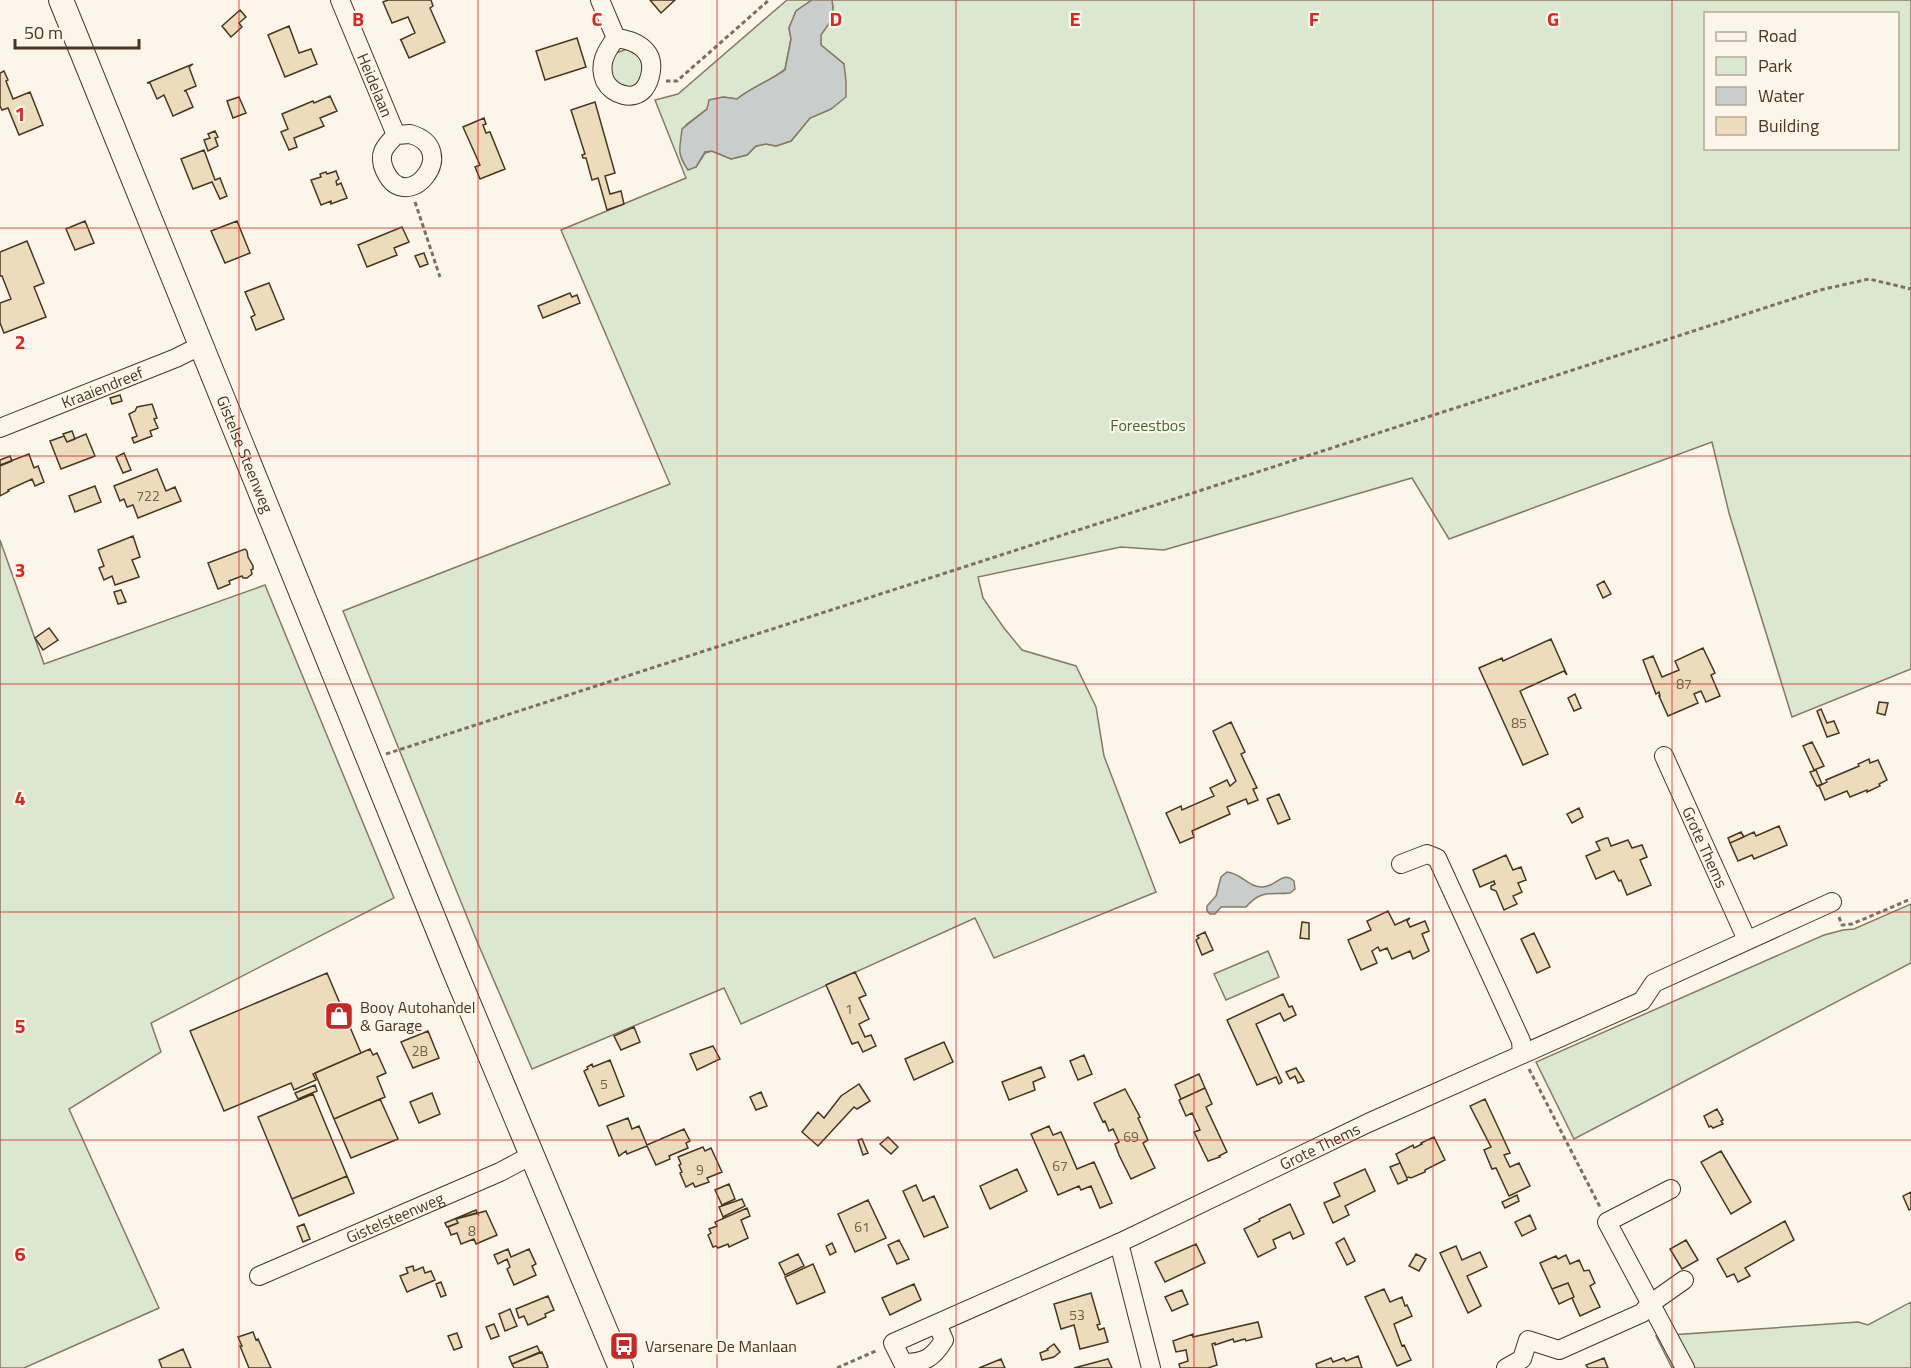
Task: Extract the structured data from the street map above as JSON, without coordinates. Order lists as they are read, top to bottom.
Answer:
{
  "streets": {
    "main road": ["Gistelse Steenweg"],
    "street": [
      "Heidelaan",
      "Kraaiendreef",
      "Grote Thems",
      "Gistelsteenweg"
    ]
  },
  "crossings": [
    ["Kraaiendreef", "Gistelse Steenweg"],
    ["Gistelse Steenweg", "Gistelsteenweg"]
  ],
  "parks": ["Foreestbos"],
  "places": {
    "shop": ["Booy Autohandel & Garage"],
    "bus stop": ["Varsenare De Manlaan"]
  },
  "house_numbers": [
    "722",
    "87",
    "85",
    "1",
    "2B",
    "5",
    "69",
    "67",
    "9",
    "61",
    "8",
    "53"
  ],
  "legend": [
    "Road",
    "Park",
    "Water",
    "Building"
  ],
  "scale_bar": "50 m",
  "grid": {
    "columns": [
      "B",
      "C",
      "D",
      "E",
      "F",
      "G"
    ],
    "rows": [
      "1",
      "2",
      "3",
      "4",
      "5",
      "6"
    ]
  }
}
